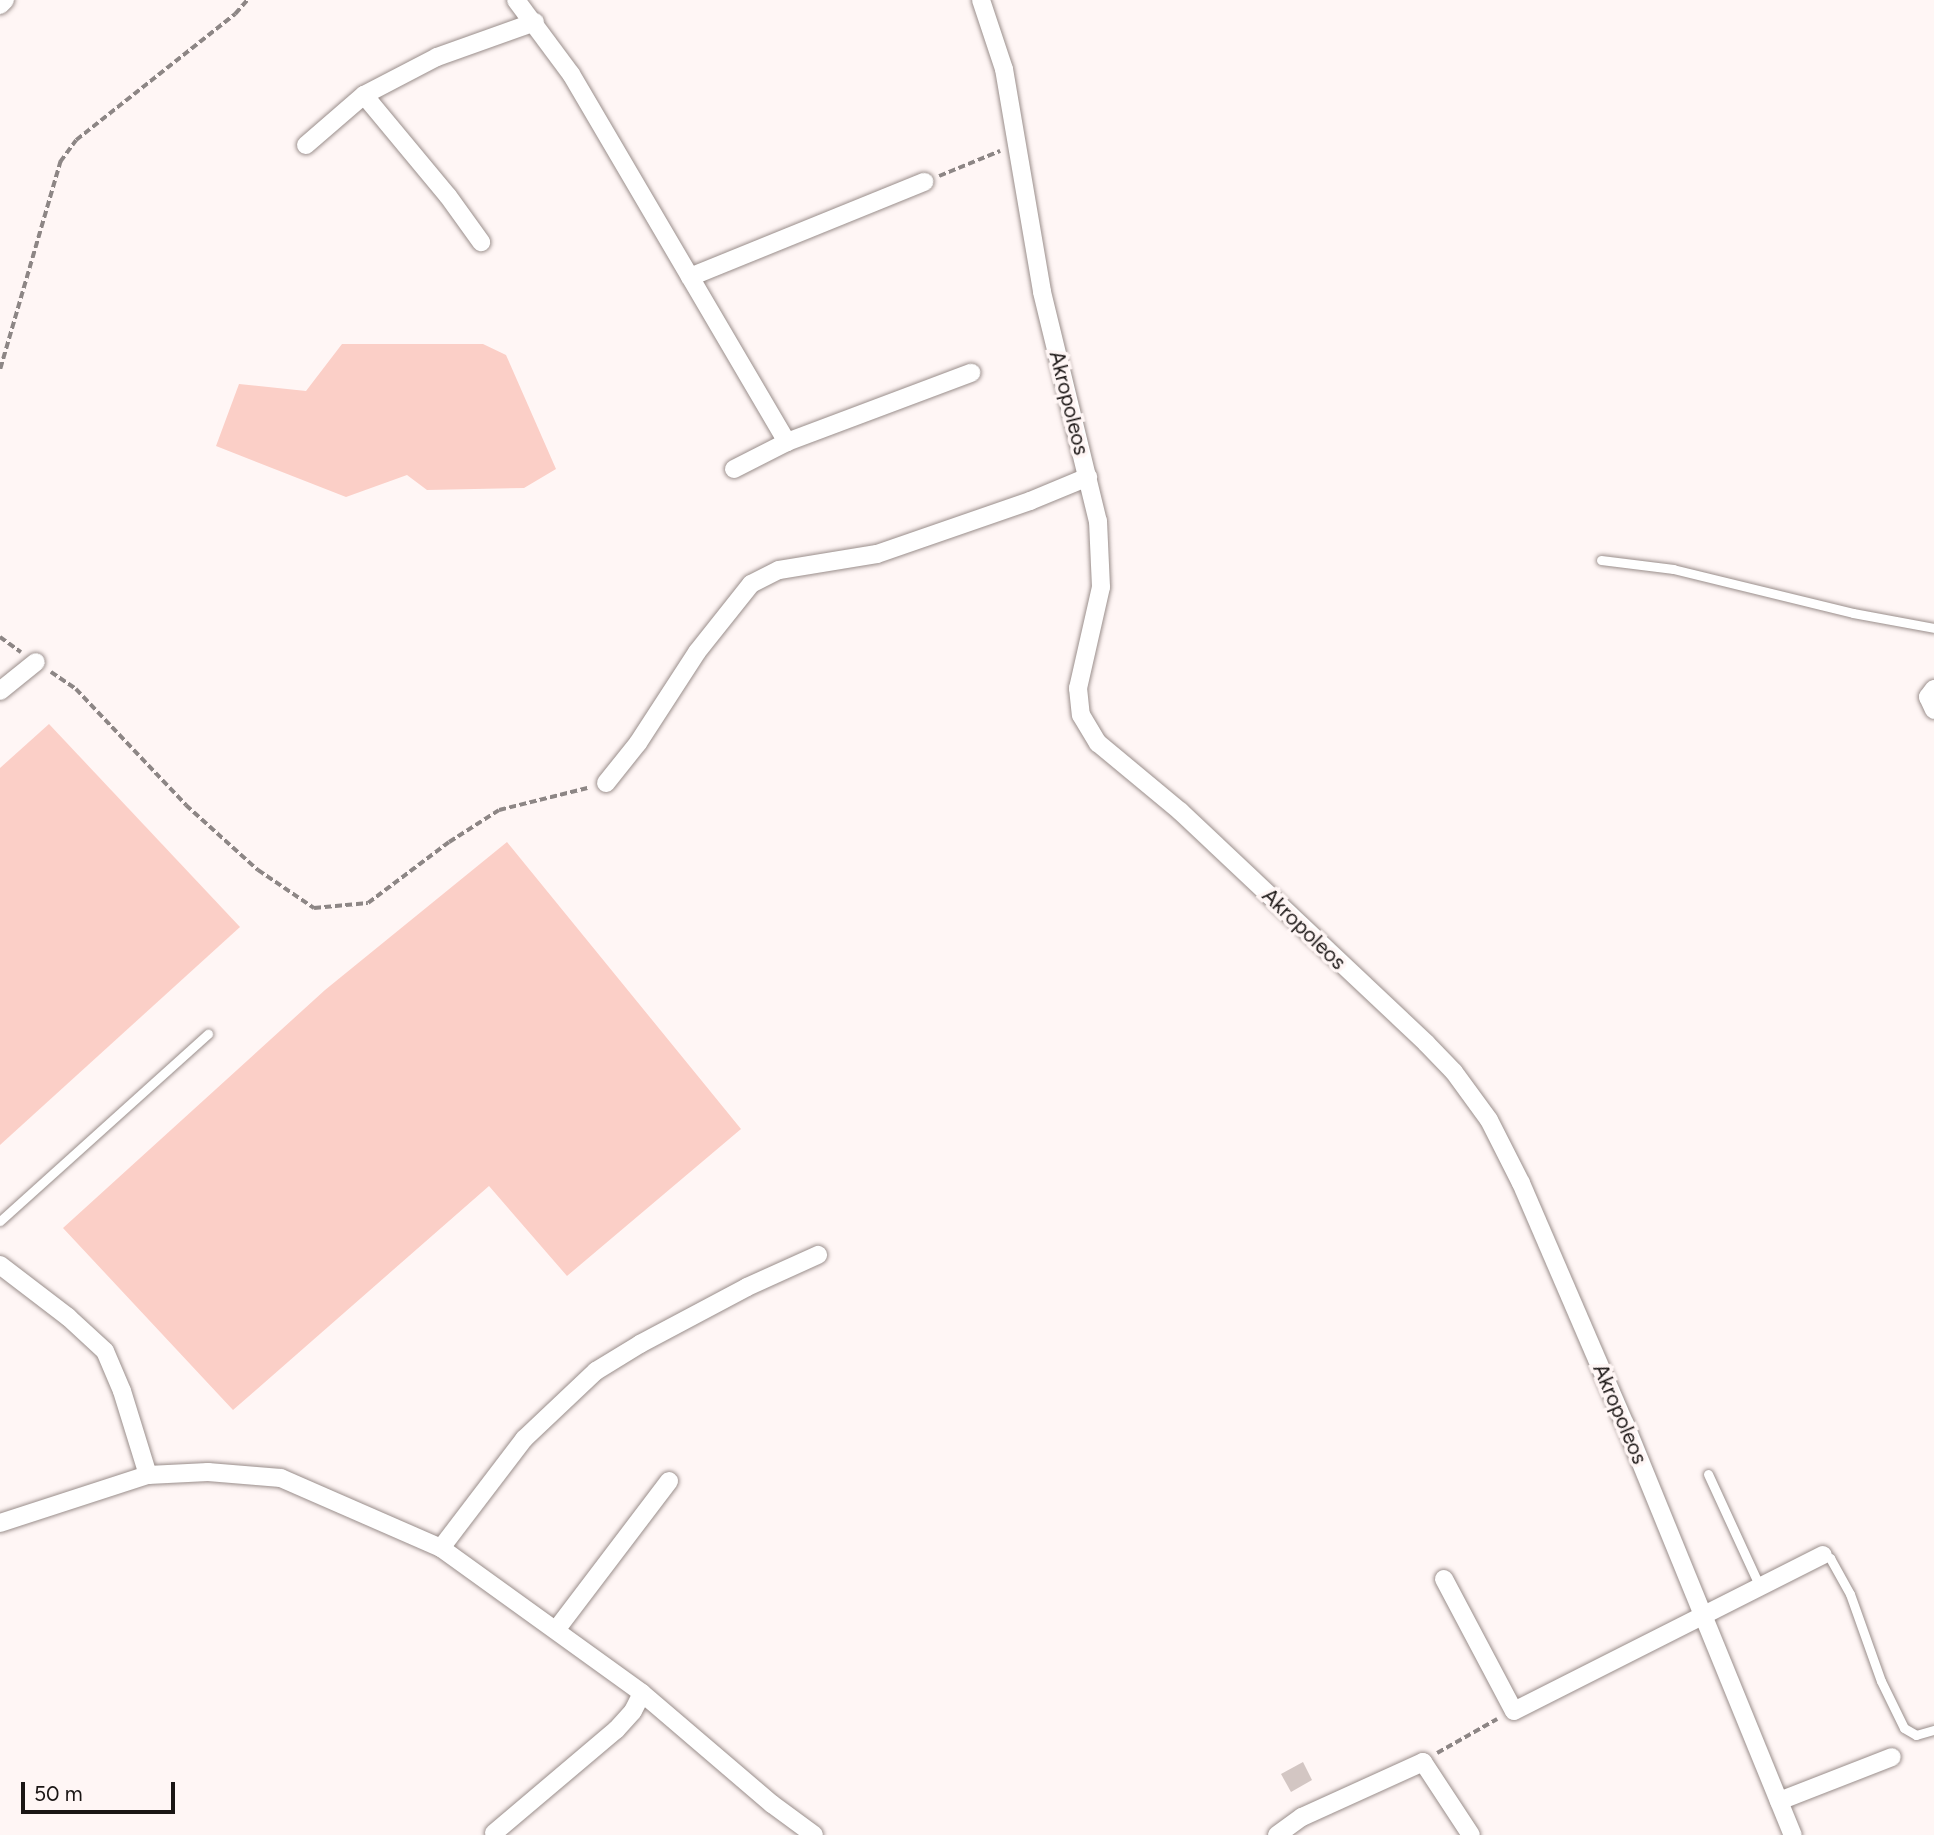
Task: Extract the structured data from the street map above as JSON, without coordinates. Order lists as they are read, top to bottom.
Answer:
{
  "streets": {
    "street": ["Akropoleos"]
  },
  "scale_bar": "50 m"
}
